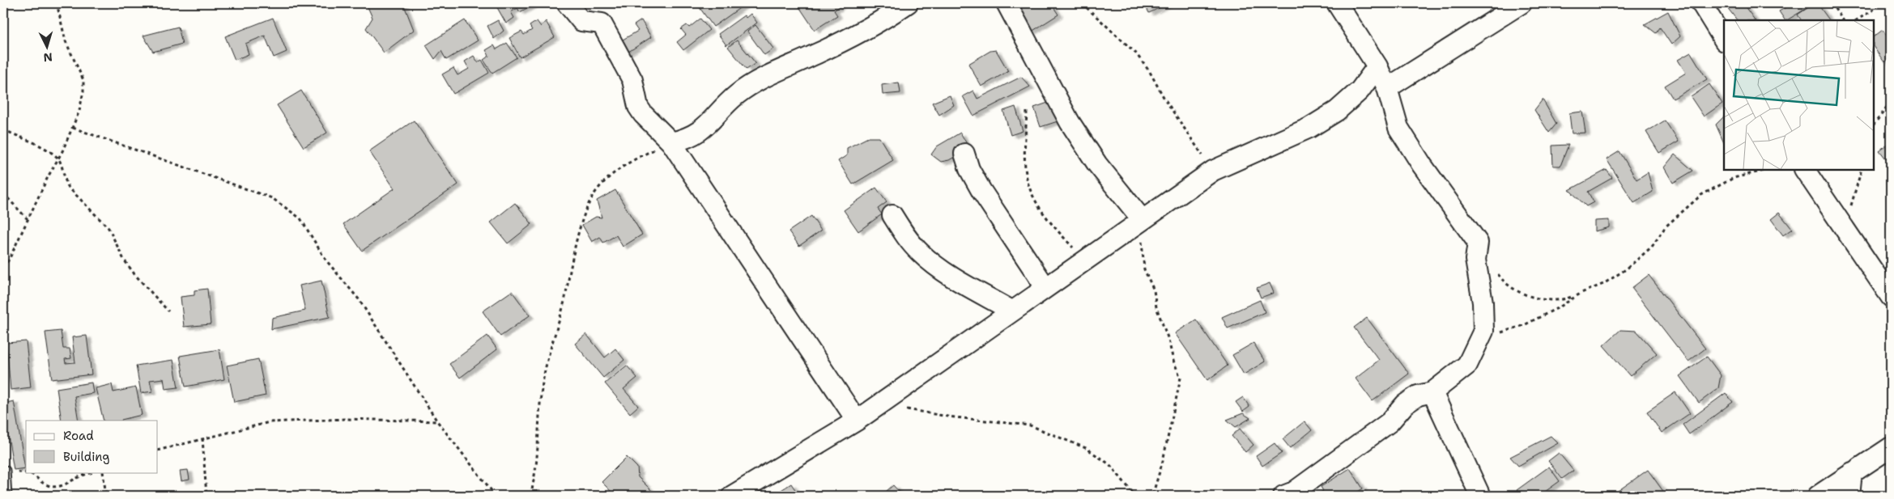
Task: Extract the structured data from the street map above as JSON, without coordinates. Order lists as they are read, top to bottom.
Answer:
{
  "legend": ["Road", "Building"],
  "north": "bottom"
}
